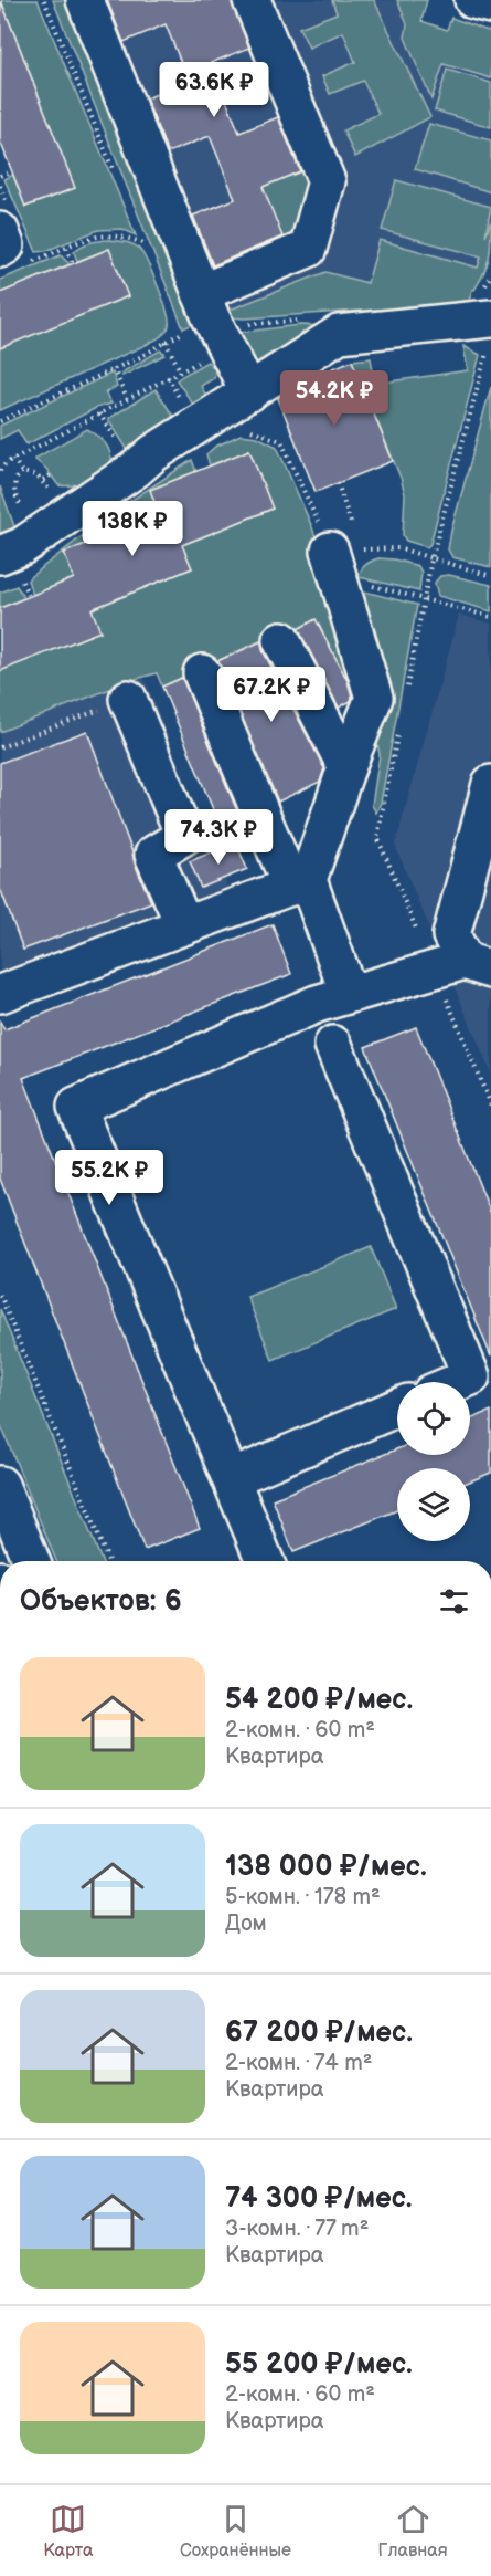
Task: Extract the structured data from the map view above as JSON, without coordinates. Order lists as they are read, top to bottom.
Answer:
{
  "page": {
    "price": [
      "63.6K ₽",
      "54.2K ₽",
      "138K ₽",
      "67.2K ₽",
      "74.3K ₽",
      "55.2K ₽"
    ],
    "heading": "Объектов: 6",
    "list": [
      {
        "name": "54 200 ₽/мес.",
        "note": "2-комн. · 60 m² · Квартира"
      },
      {
        "name": "138 000 ₽/мес.",
        "note": "5-комн. · 178 m² · Дом"
      },
      {
        "name": "67 200 ₽/мес.",
        "note": "2-комн. · 74 m² · Квартира"
      },
      {
        "name": "74 300 ₽/мес.",
        "note": "3-комн. · 77 m² · Квартира"
      },
      {
        "name": "55 200 ₽/мес.",
        "note": "2-комн. · 60 m² · Квартира"
      }
    ],
    "tabs": ["Карта", "Сохранённые", "Главная"]
  }
}
